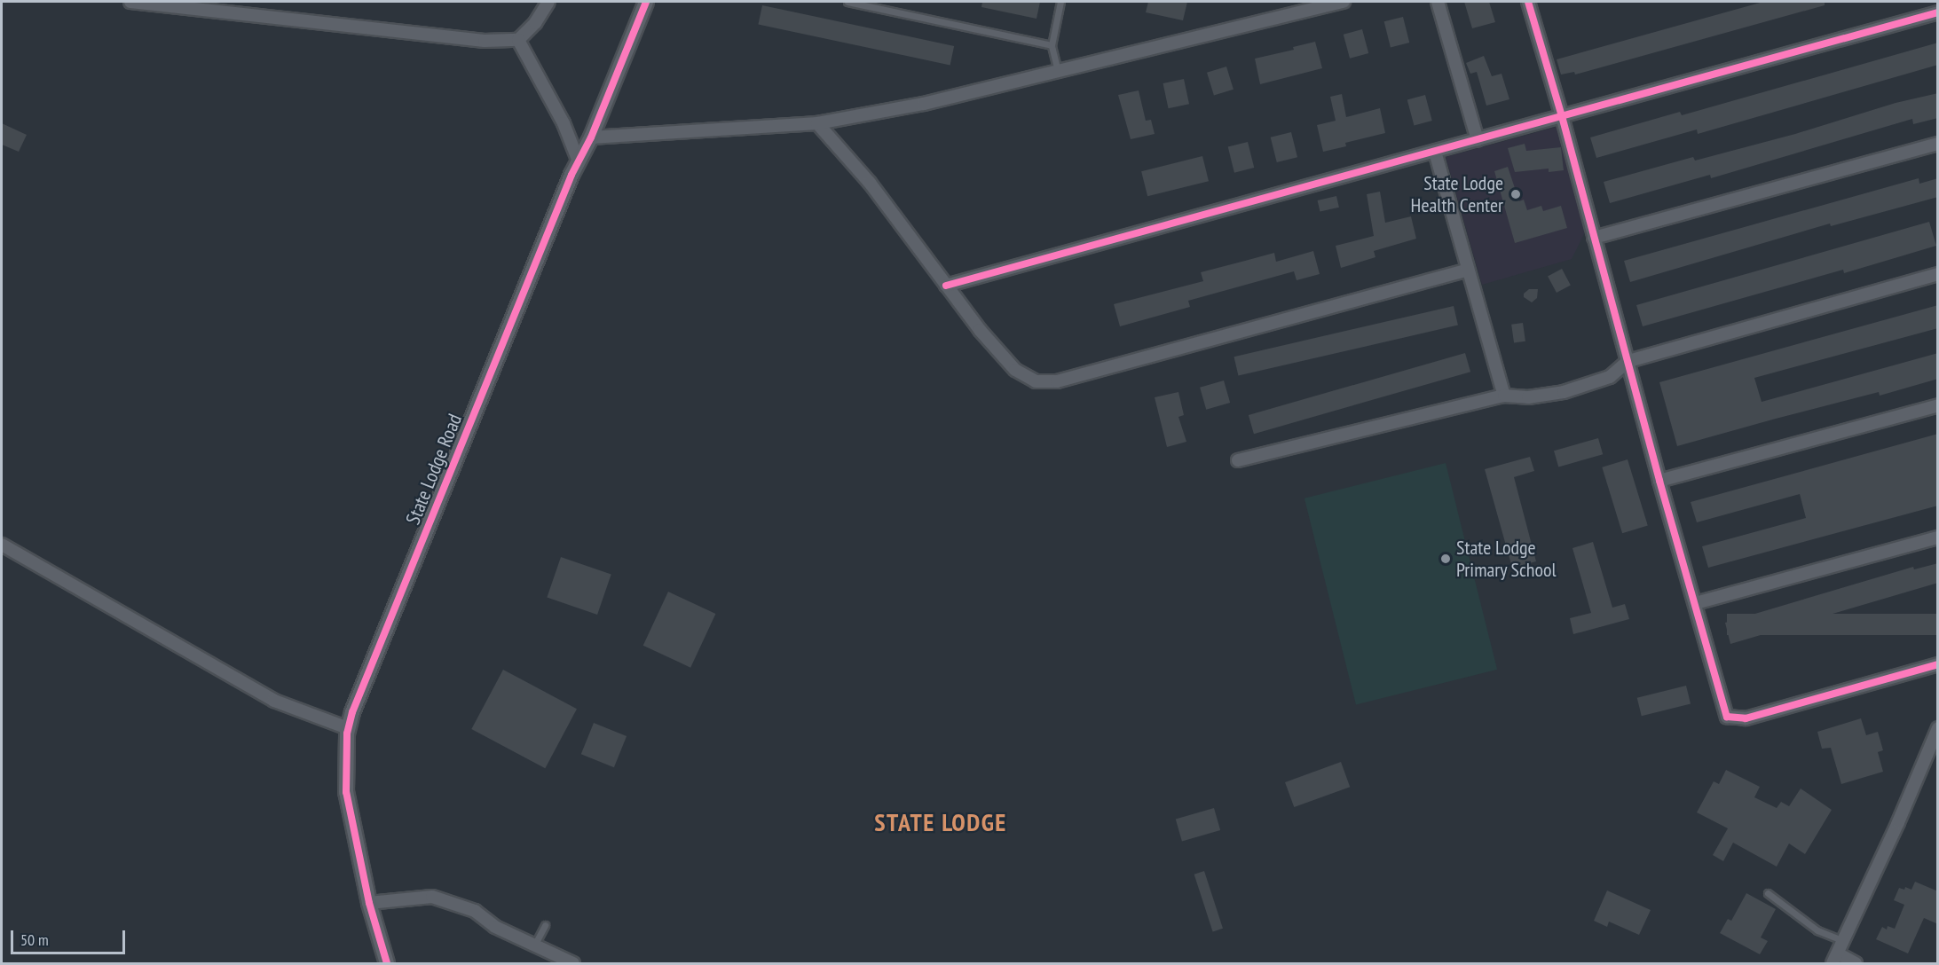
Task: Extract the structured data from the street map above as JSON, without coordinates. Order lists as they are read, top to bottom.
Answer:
{
  "streets": {
    "street": ["State Lodge Road"]
  },
  "districts": ["STATE LODGE"],
  "places": ["State Lodge Health Center", "State Lodge Primary School"],
  "scale_bar": "50 m"
}
